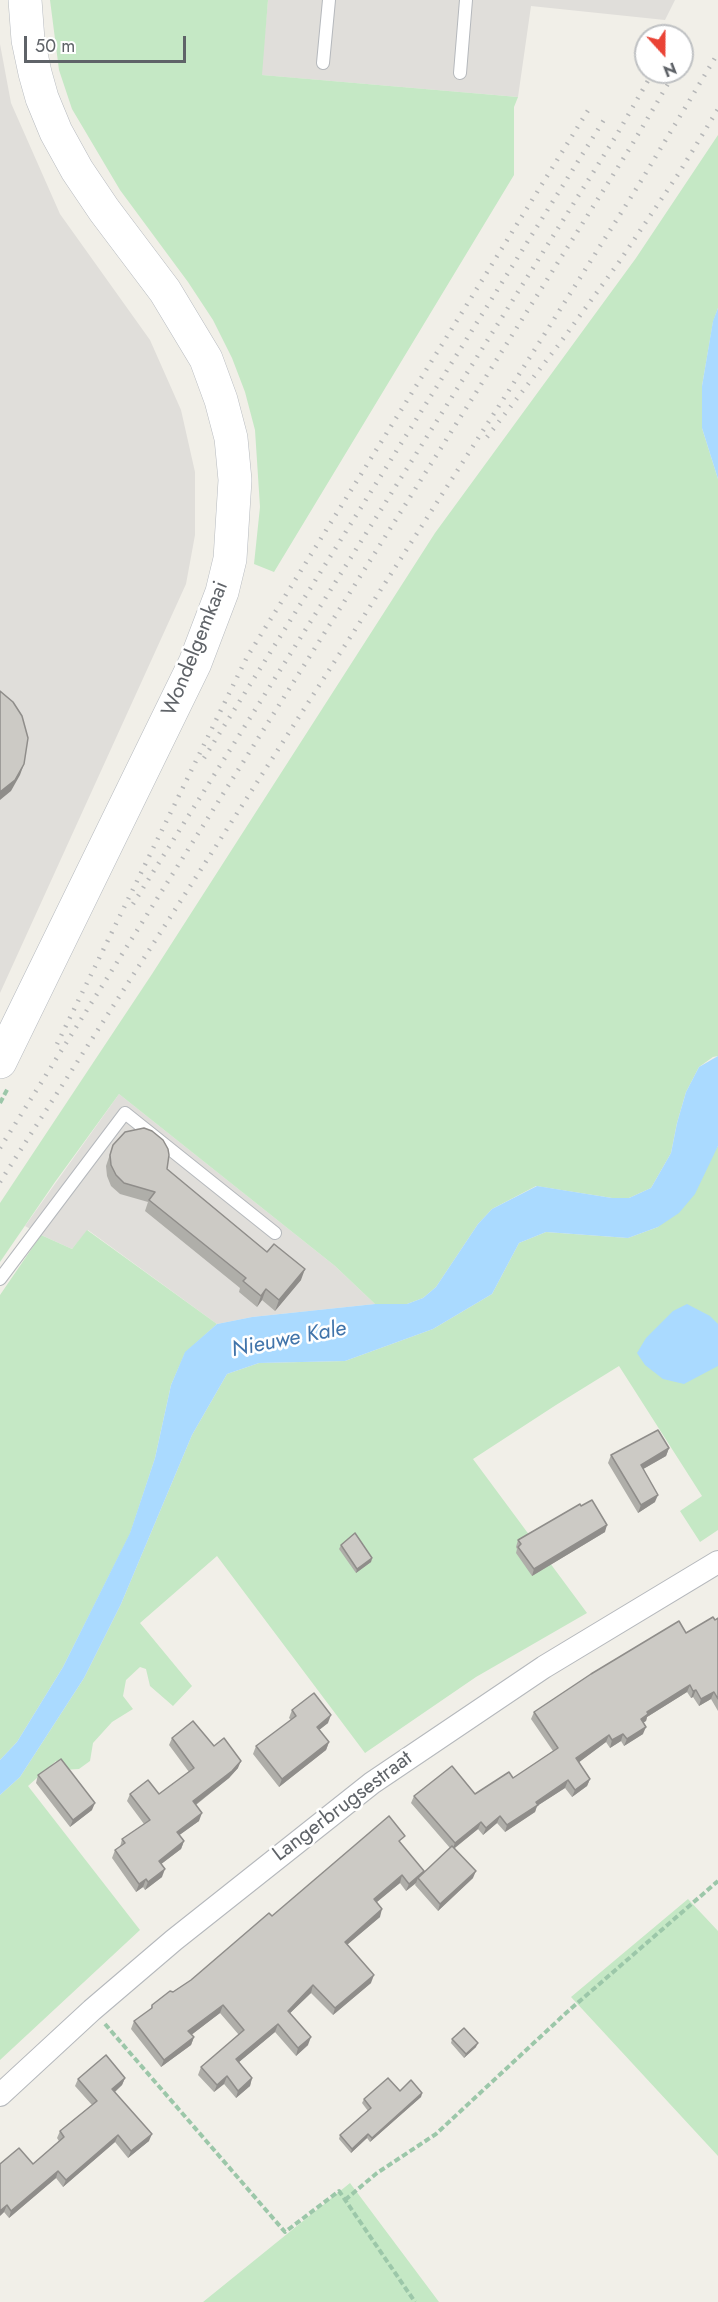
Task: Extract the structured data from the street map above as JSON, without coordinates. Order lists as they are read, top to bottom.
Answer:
{
  "streets": {
    "main road": ["Wondelgemkaai"],
    "street": ["Langerbrugsestraat"]
  },
  "water": ["Nieuwe Kale"],
  "scale_bar": "50 m",
  "north": "bottom"
}
